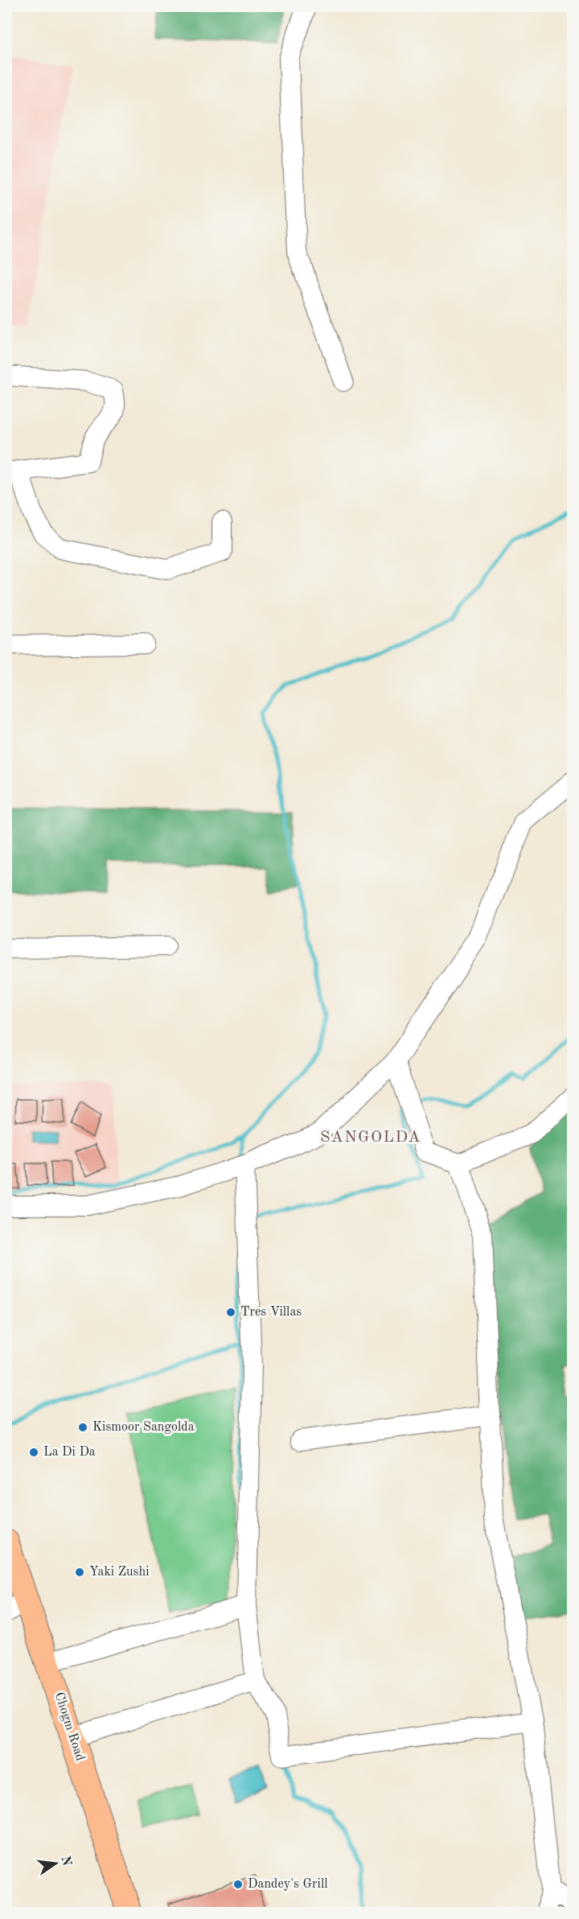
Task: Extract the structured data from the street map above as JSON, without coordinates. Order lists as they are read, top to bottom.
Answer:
{
  "streets": {
    "main road": ["Chogm Road"]
  },
  "districts": ["SANGOLDA"],
  "places": [
    "Tres Villas",
    "Kismoor Sangolda",
    "La Di Da",
    "Yaki Zushi",
    "Dandey's Grill"
  ],
  "north": "right"
}
